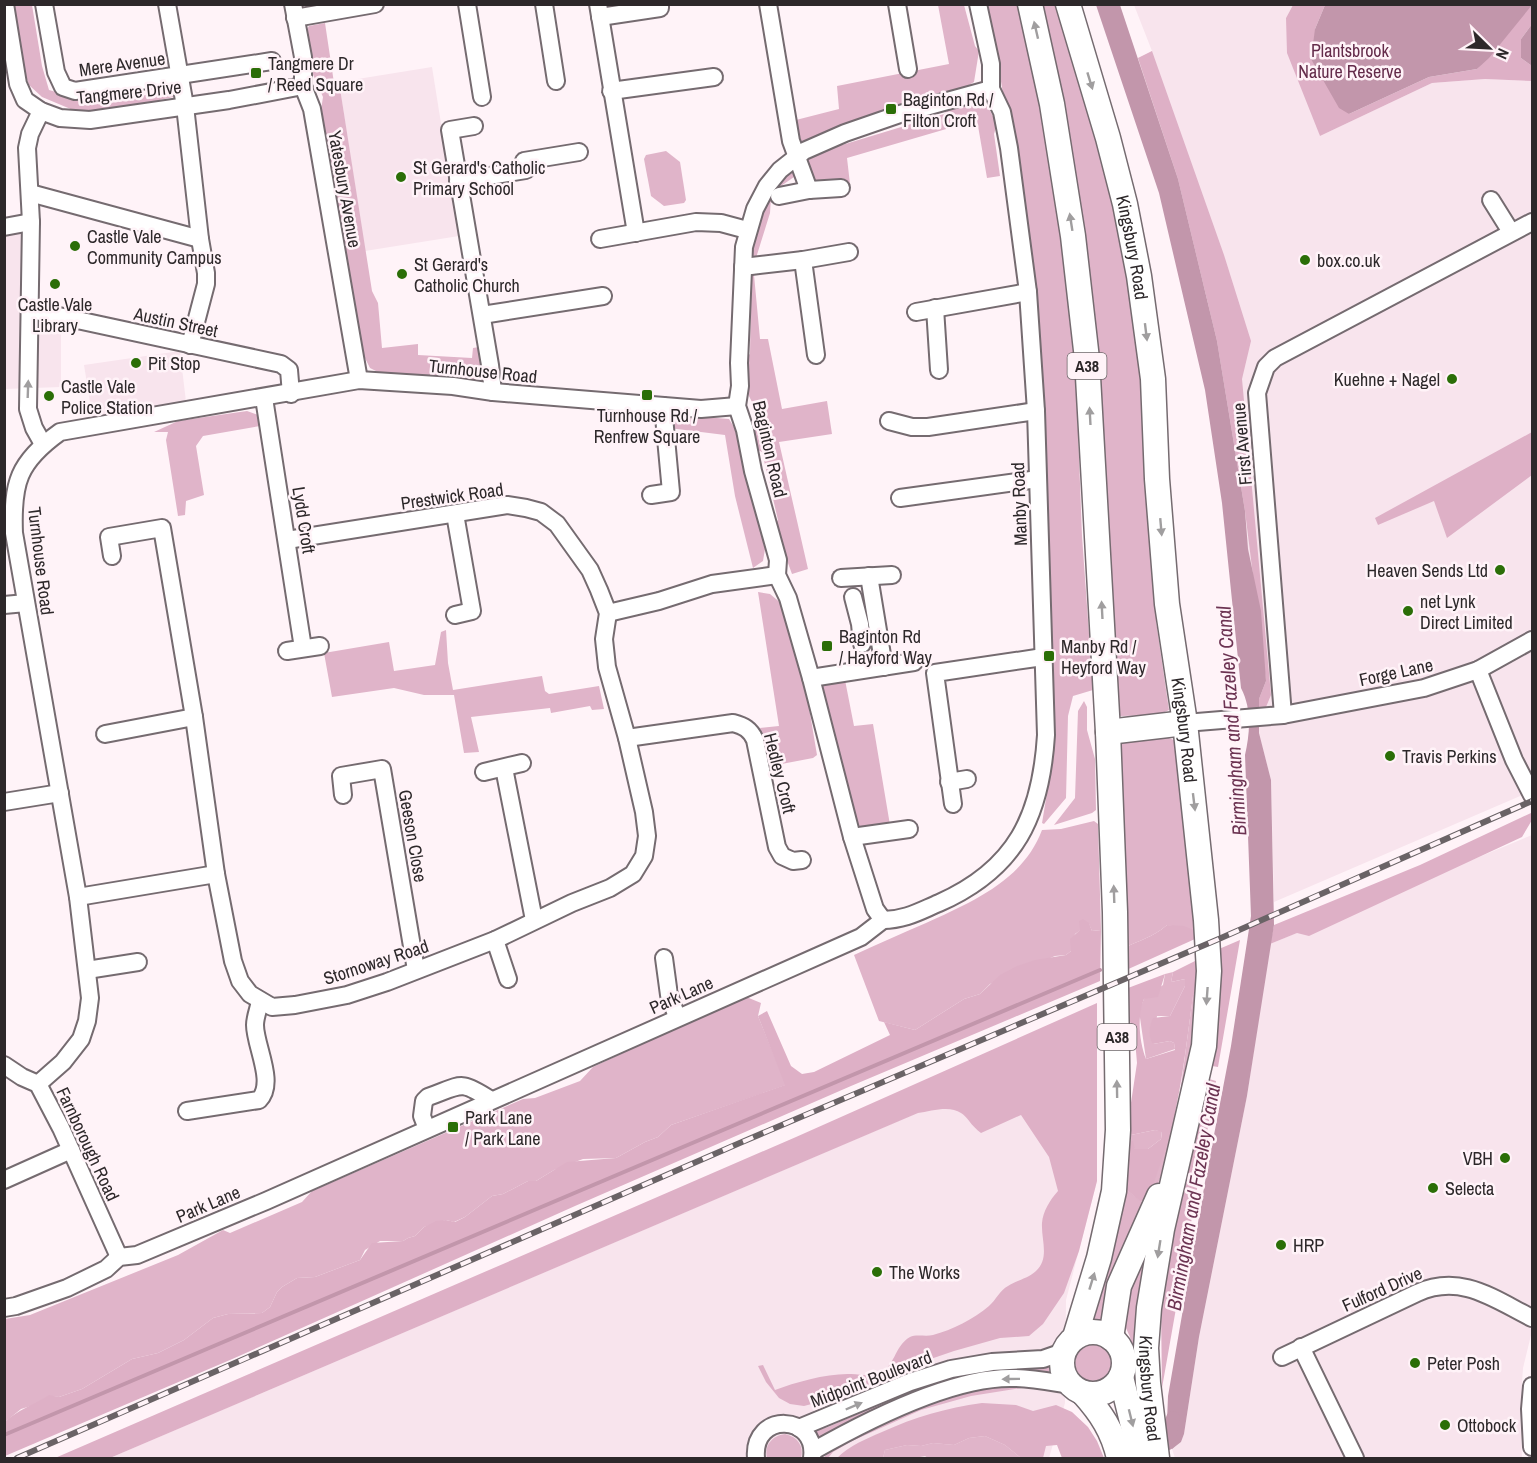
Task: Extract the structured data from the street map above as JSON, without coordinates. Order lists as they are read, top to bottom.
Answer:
{
  "streets": {
    "highway": ["Kingsbury Road", "A38"],
    "street": [
      "Mere Avenue",
      "Tangmere Drive",
      "Yatesbury Avenue",
      "Austin Street",
      "Turnhouse Road",
      "First Avenue",
      "Baginton Road",
      "Prestwick Road",
      "Manby Road",
      "Lydd Croft",
      "Forge Lane",
      "Hedley Croft",
      "Geeson Close",
      "Stornoway Road",
      "Park Lane",
      "Farnborough Road",
      "Fulford Drive",
      "Midpoint Boulevard"
    ]
  },
  "crossings": [
    ["Tangmere Drive", "Yatesbury Avenue"],
    ["Yatesbury Avenue", "Turnhouse Road"],
    ["Kingsbury Road", "Forge Lane"],
    ["Austin Street", "Turnhouse Road"],
    ["A38", "Midpoint Boulevard"],
    ["Turnhouse Road", "Baginton Road"],
    ["Turnhouse Road", "Lydd Croft"],
    ["Turnhouse Road", "Farnborough Road"],
    ["First Avenue", "Forge Lane"],
    ["Baginton Road", "Manby Road"],
    ["Baginton Road", "Park Lane"],
    ["Prestwick Road", "Lydd Croft"],
    ["Prestwick Road", "Stornoway Road"],
    ["Manby Road", "Park Lane"],
    ["Hedley Croft", "Stornoway Road"],
    ["Geeson Close", "Stornoway Road"],
    ["Park Lane", "Farnborough Road"]
  ],
  "water": ["Birmingham and Fazeley Canal"],
  "parks": ["Plantsbrook Nature Reserve"],
  "places": {
    "transit": [
      "Tangmere Dr / Reed Square",
      "Baginton Rd / Filton Croft",
      "Turnhouse Rd / Renfrew Square",
      "Baginton Rd / Hayford Way",
      "Manby Rd / Heyford Way",
      "Park Lane / Park Lane"
    ],
    "other": [
      "St Gerard's Catholic Primary School",
      "Castle Vale Community Campus",
      "box.co.uk",
      "St Gerard's Catholic Church",
      "Castle Vale Library",
      "Pit Stop",
      "Kuehne + Nagel",
      "Castle Vale Police Station",
      "Heaven Sends Ltd",
      "net Lynk Direct Limited",
      "Travis Perkins",
      "VBH",
      "Selecta",
      "HRP",
      "The Works",
      "Peter Posh",
      "Ottobock"
    ]
  },
  "north": "bottom right"
}
